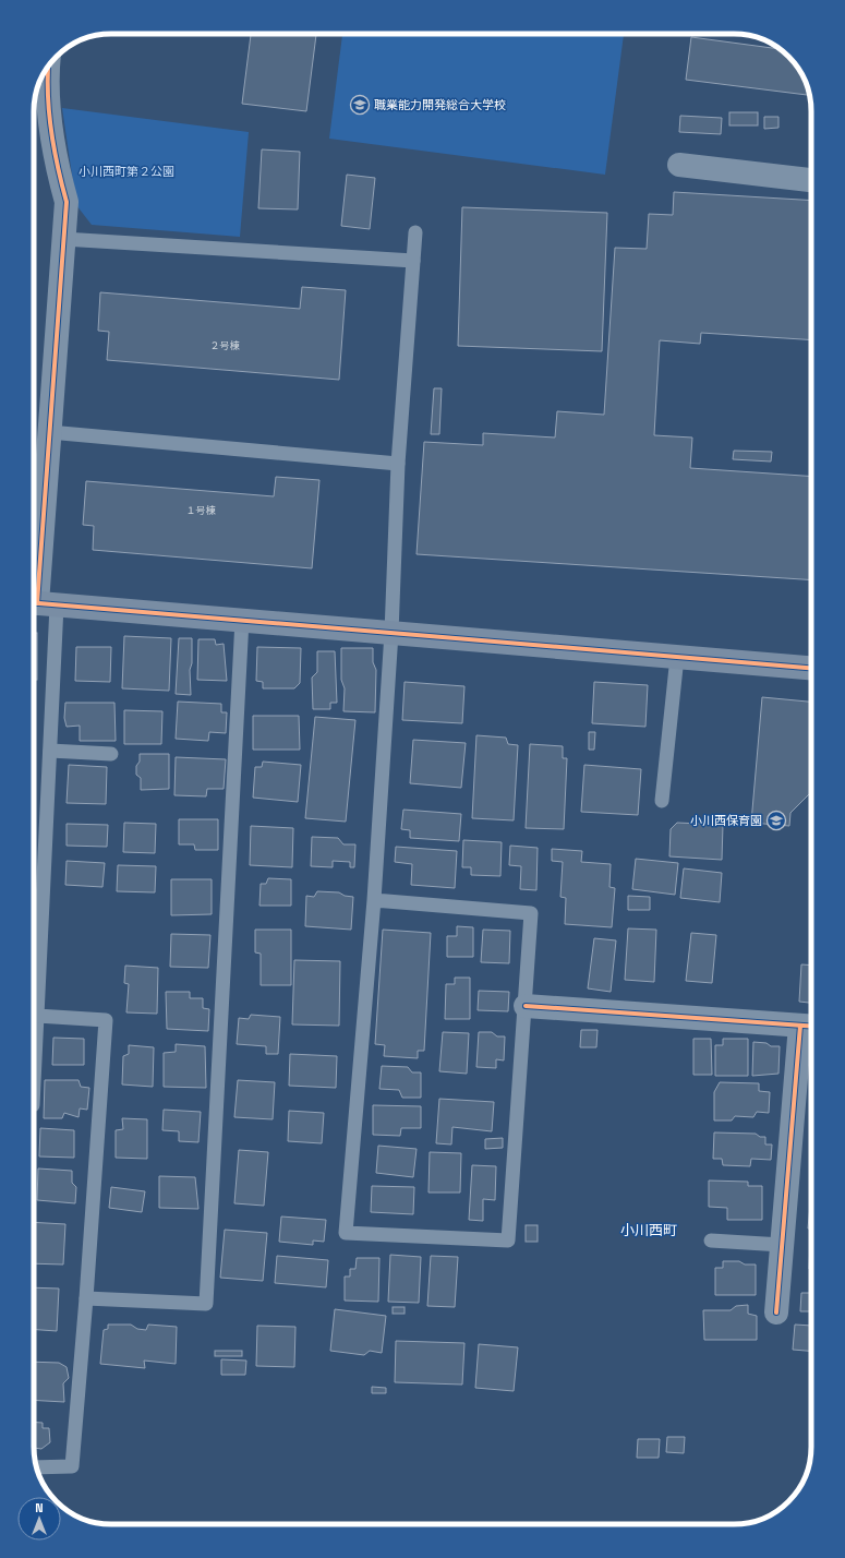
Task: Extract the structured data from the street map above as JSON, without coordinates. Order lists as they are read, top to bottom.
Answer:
{
  "districts": ["小川西町"],
  "parks": ["小川西町第２公園"],
  "places": {
    "school or university": ["職業能力開発総合大学校", "小川西保育園"]
  },
  "house_numbers": ["２号棟", "１号棟"],
  "north": "top"
}
